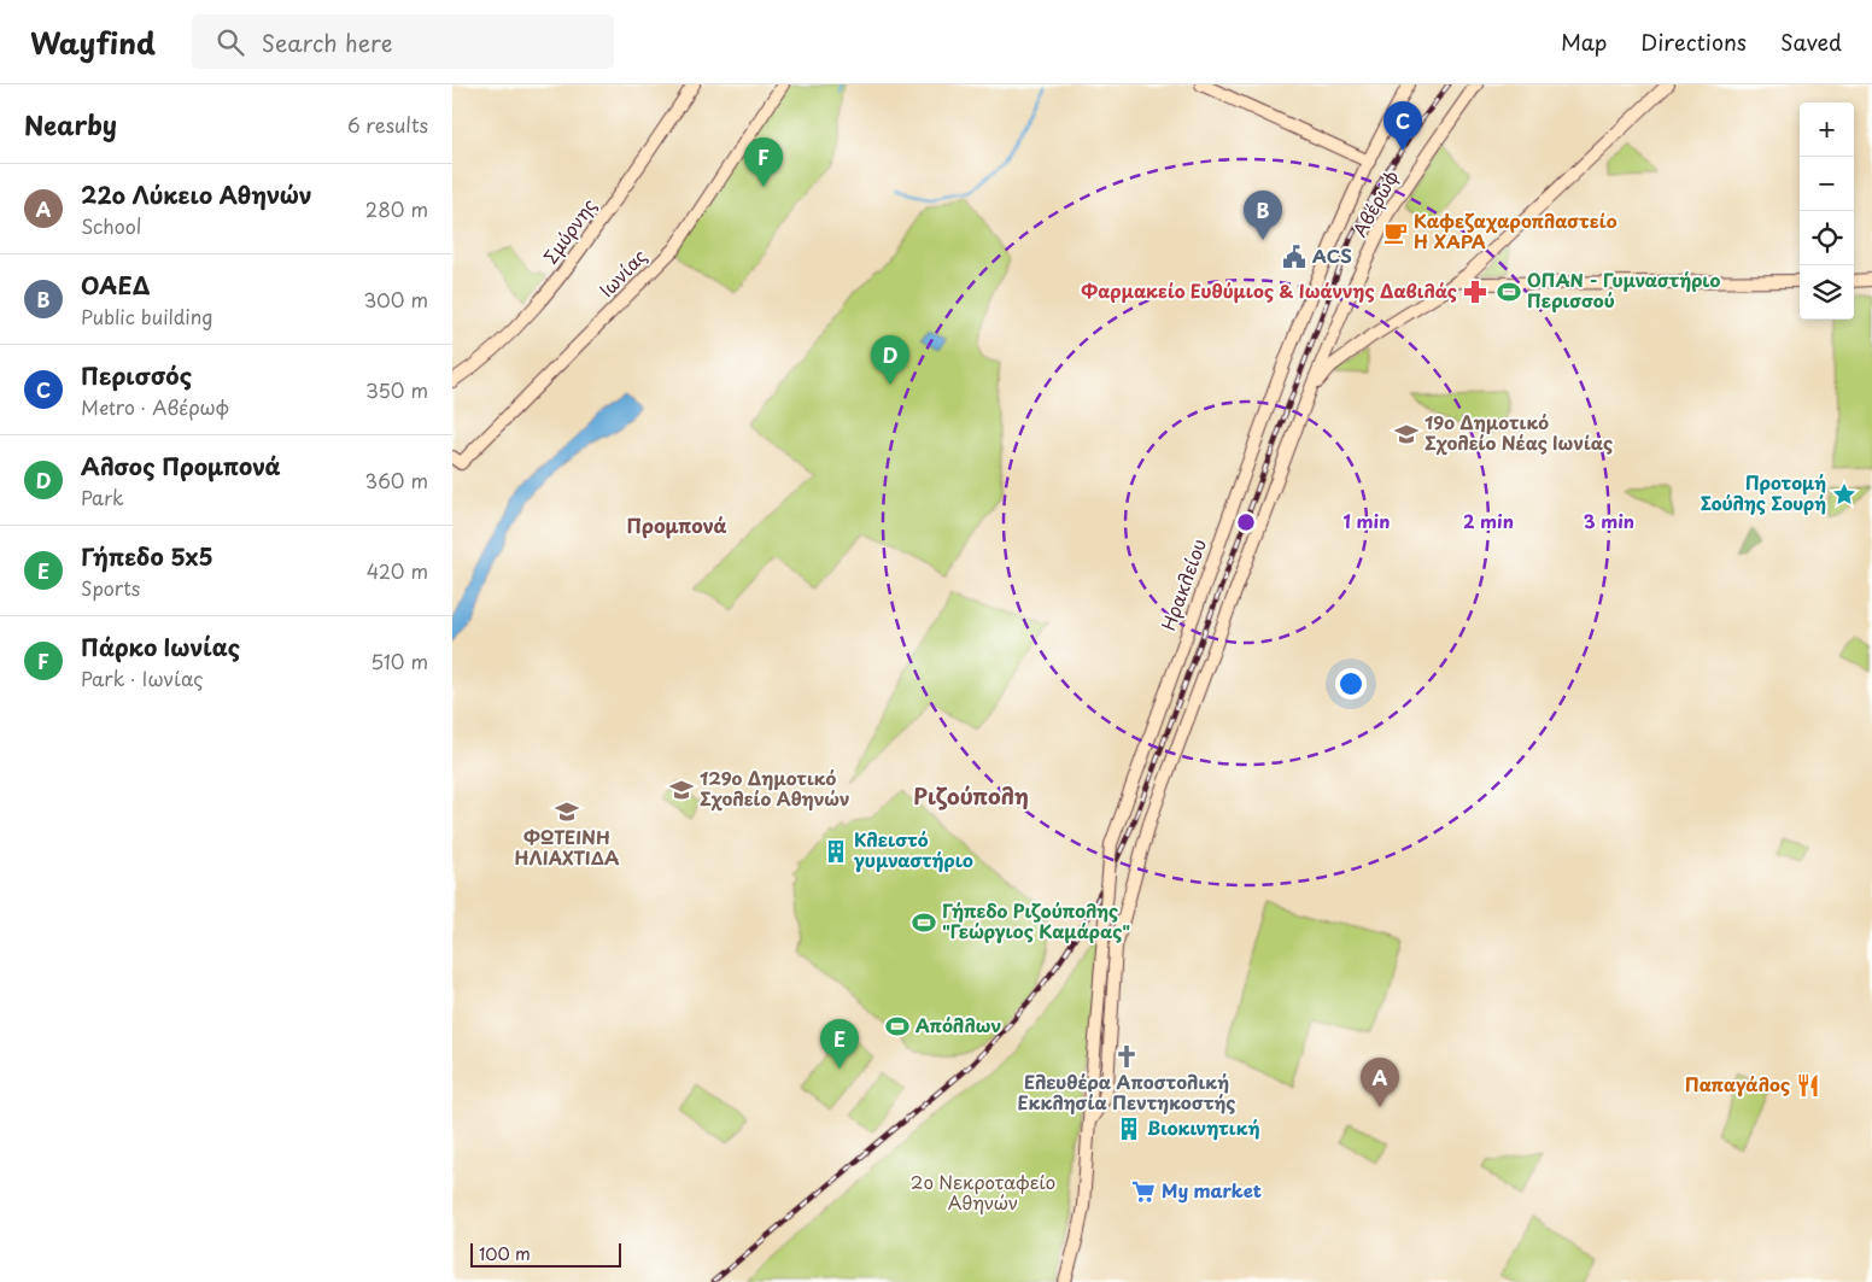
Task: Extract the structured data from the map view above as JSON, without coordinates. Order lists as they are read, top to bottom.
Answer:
{
  "streets": {
    "street": [
      "Αβέρωφ",
      "Σμύρνης",
      "Ιωνίας",
      "Ηρακλείου"
    ]
  },
  "crossings": [
    ["Αβέρωφ", "Ηρακλείου"]
  ],
  "districts": ["Προμπονά", "Ριζούπολη"],
  "parks": ["2ο Νεκροταφείο Αθηνών"],
  "places": {
    "cafe": ["Καφεζαχαροπλαστείο Η ΧΑΡΑ"],
    "public building": ["ACS"],
    "pharmacy": ["Φαρμακείο Ευθύμιος & Ιωάννης Δαβιλάς"],
    "sports": ["ΟΠΑΝ - Γυμναστήριο Περισσού", "Γήπεδο Ριζούπολης \"Γεώργιος Καμάρας\"", "Απόλλων"],
    "school or university": ["19ο Δημοτικό Σχολείο Νέας Ιωνίας", "129ο Δημοτικό Σχολείο Αθηνών", "ΦΩΤΕΙΝΗ ΗΛΙΑΧΤΙΔΑ"],
    "place": ["Προτομή Σούλης Σουρή"],
    "building": ["Κλειστό γυμναστήριο", "Βιοκινητική"],
    "church": ["Ελευθέρα Αποστολική Εκκλησία Πεντηκοστής"],
    "restaurant": ["Παπαγάλος"],
    "supermarket": ["My market"]
  },
  "scale_bar": "100 m",
  "page": {
    "header": "Wayfind",
    "search": "Search here",
    "nav": ["Map", "Directions", "Saved"],
    "heading": ["Nearby", "6 results"],
    "pins": [
      "C",
      "F",
      "B",
      "D",
      "E",
      "A"
    ],
    "map_buttons": ["+", "−"],
    "list": [
      {
        "mark": "A",
        "name": "22ο Λύκειο Αθηνών",
        "note": "School",
        "value": "280 m"
      },
      {
        "mark": "B",
        "name": "ΟΑΕΔ",
        "note": "Public building",
        "value": "300 m"
      },
      {
        "mark": "C",
        "name": "Περισσός",
        "note": "Metro · Αβέρωφ",
        "value": "350 m"
      },
      {
        "mark": "D",
        "name": "Αλσος Προμπονά",
        "note": "Park",
        "value": "360 m"
      },
      {
        "mark": "E",
        "name": "Γήπεδο 5x5",
        "note": "Sports",
        "value": "420 m"
      },
      {
        "mark": "F",
        "name": "Πάρκο Ιωνίας",
        "note": "Park · Ιωνίας",
        "value": "510 m"
      }
    ],
    "scale": "100 m"
  },
  "rings": ["1 min", "2 min", "3 min"]
}
